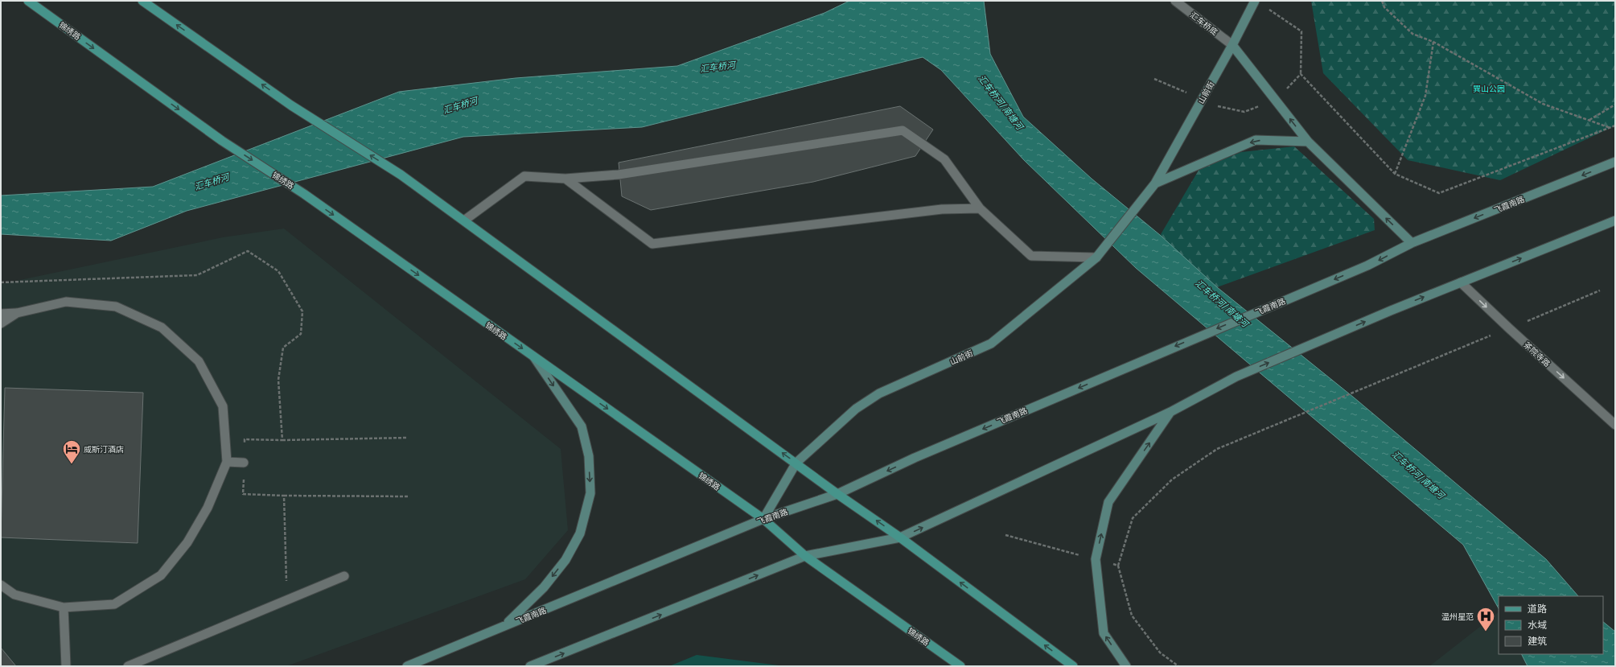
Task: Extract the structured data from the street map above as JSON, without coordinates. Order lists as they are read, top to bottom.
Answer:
{
  "streets": {
    "main road": ["锦绣路", "山前街", "飞霞南路"],
    "street": ["汇车桥底", "茶院寺路"]
  },
  "crossings": [
    ["汇车桥底", "山前街"],
    ["锦绣路", "山前街"],
    ["锦绣路", "飞霞南路"],
    ["山前街", "飞霞南路"]
  ],
  "one_way": ["茶院寺路"],
  "water": ["汇车桥河", "汇车桥河/南塘河"],
  "parks": ["巽山公园"],
  "places": {
    "hotel": ["威斯汀酒店"],
    "hospital": ["温州星范"]
  },
  "legend": ["道路", "水域", "建筑"]
}
